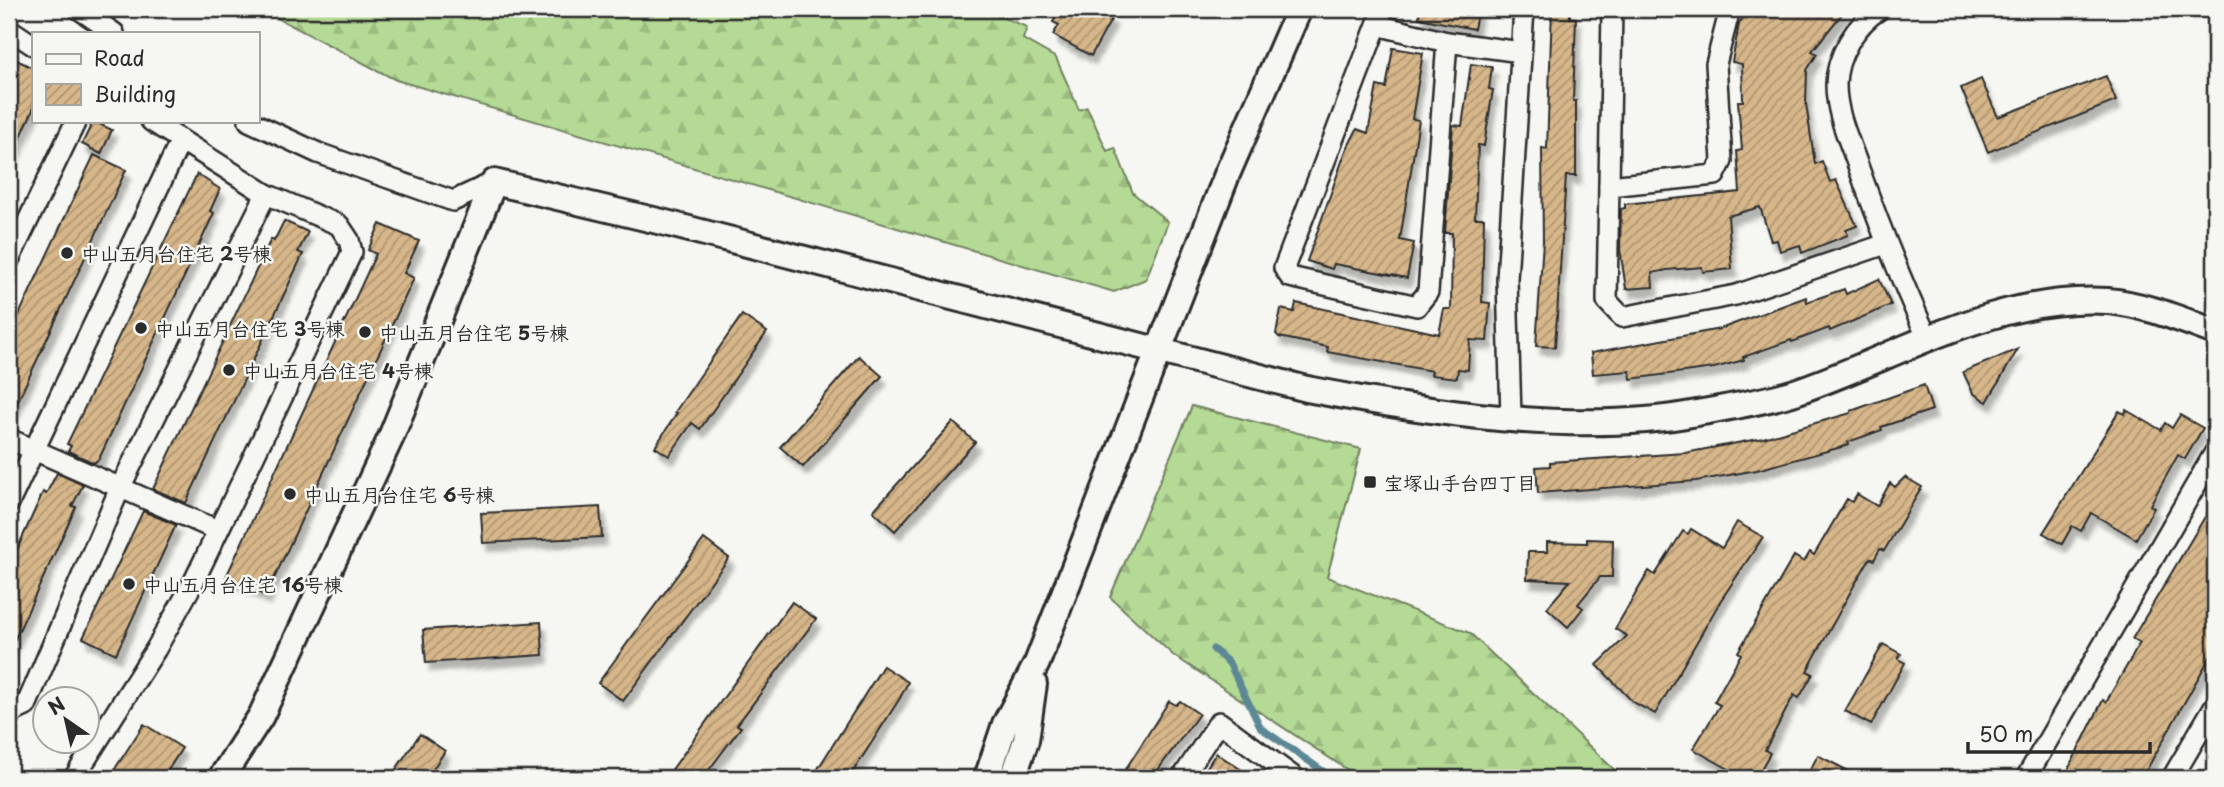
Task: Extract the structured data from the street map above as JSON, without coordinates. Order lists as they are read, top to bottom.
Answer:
{
  "places": {
    "other": [
      "中山五月台住宅 2号棟",
      "中山五月台住宅 3号棟",
      "中山五月台住宅 5号棟",
      "中山五月台住宅 4号棟",
      "中山五月台住宅 6号棟",
      "中山五月台住宅 16号棟"
    ],
    "transit": ["宝塚山手台四丁目"]
  },
  "legend": ["Road", "Building"],
  "scale_bar": "50 m",
  "north": "top left"
}
